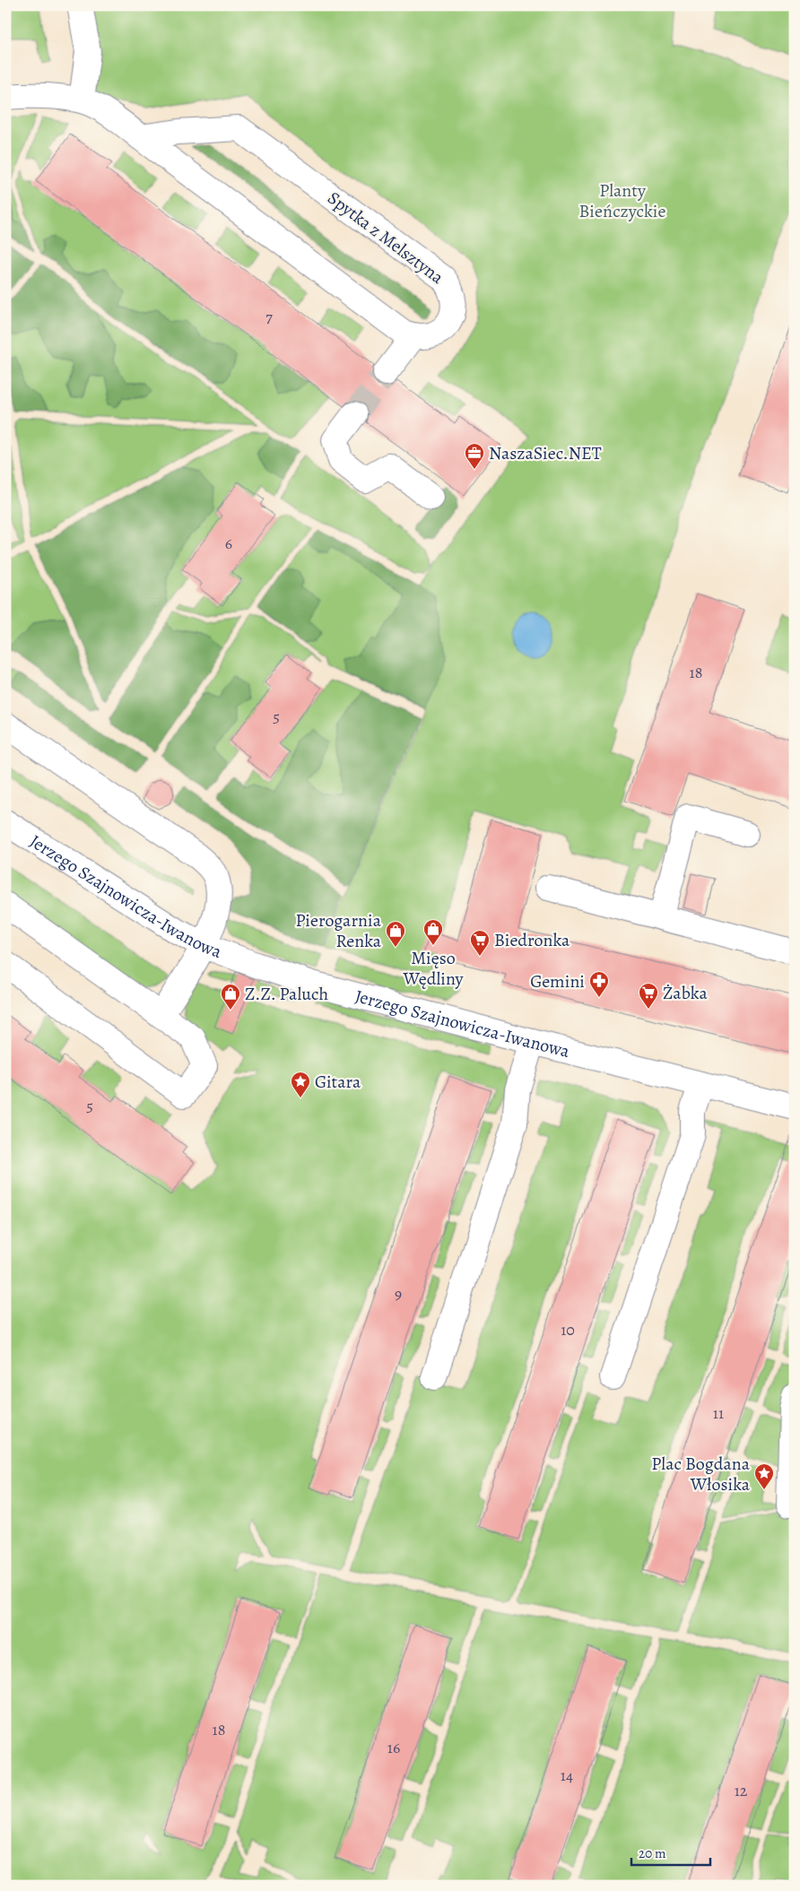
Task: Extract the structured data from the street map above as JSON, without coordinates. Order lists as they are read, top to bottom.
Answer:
{
  "streets": {
    "street": ["Spytka z Melsztyna", "Jerzego Szajnowicza-Iwanowa"]
  },
  "parks": ["Planty Bieńczyckie"],
  "places": {
    "office": ["NaszaSiec.NET"],
    "shop": ["Mięso Wędliny", "Pierogarnia Renka", "Z.Z. Paluch"],
    "supermarket": ["Biedronka", "Żabka"],
    "pharmacy": ["Gemini"],
    "place": ["Gitara", "Plac Bogdana Włosika"]
  },
  "house_numbers": [
    "7",
    "6",
    "18",
    "5",
    "5",
    "9",
    "10",
    "11",
    "18",
    "16",
    "14",
    "12"
  ],
  "scale_bar": "20 m"
}
